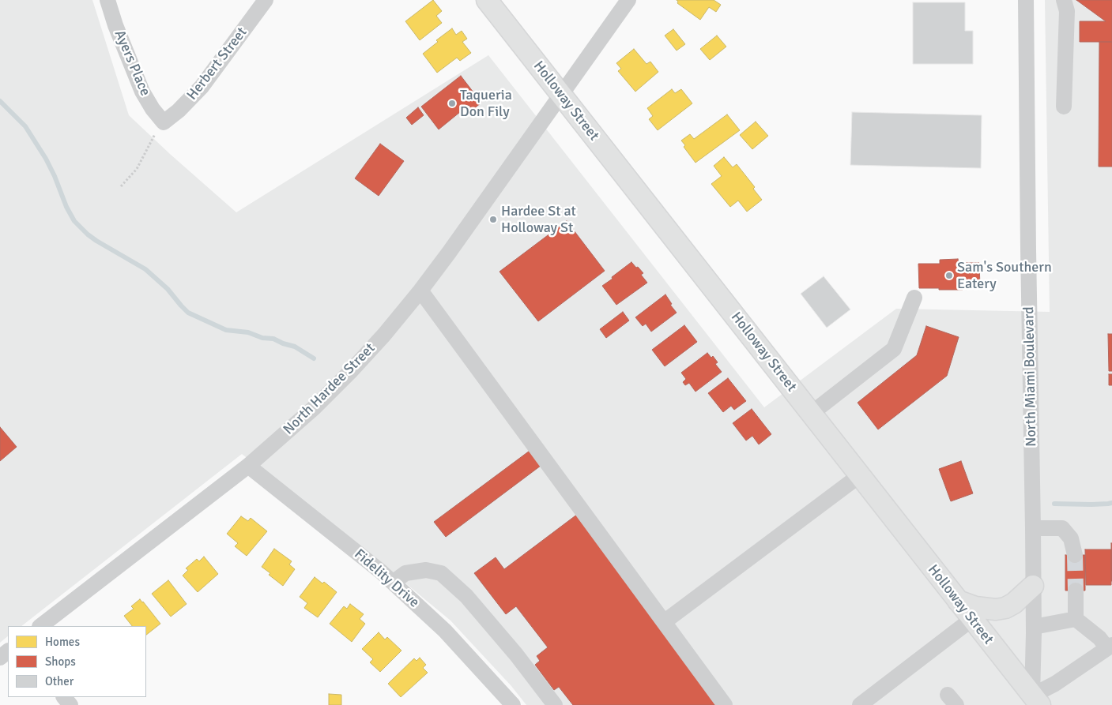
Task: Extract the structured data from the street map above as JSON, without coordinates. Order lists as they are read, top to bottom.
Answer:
{
  "streets": {
    "main road": ["Holloway Street"],
    "street": [
      "Ayers Place",
      "Herbert Street",
      "North Miami Boulevard",
      "North Hardee Street",
      "Fidelity Drive"
    ]
  },
  "crossings": [
    ["Ayers Place", "Herbert Street"],
    ["Holloway Street", "North Miami Boulevard"],
    ["Holloway Street", "North Hardee Street"],
    ["North Hardee Street", "Fidelity Drive"]
  ],
  "places": ["Taqueria Don Fily", "Hardee St at Holloway St", "Sam's Southern Eatery"],
  "legend": ["Homes", "Shops", "Other"]
}
